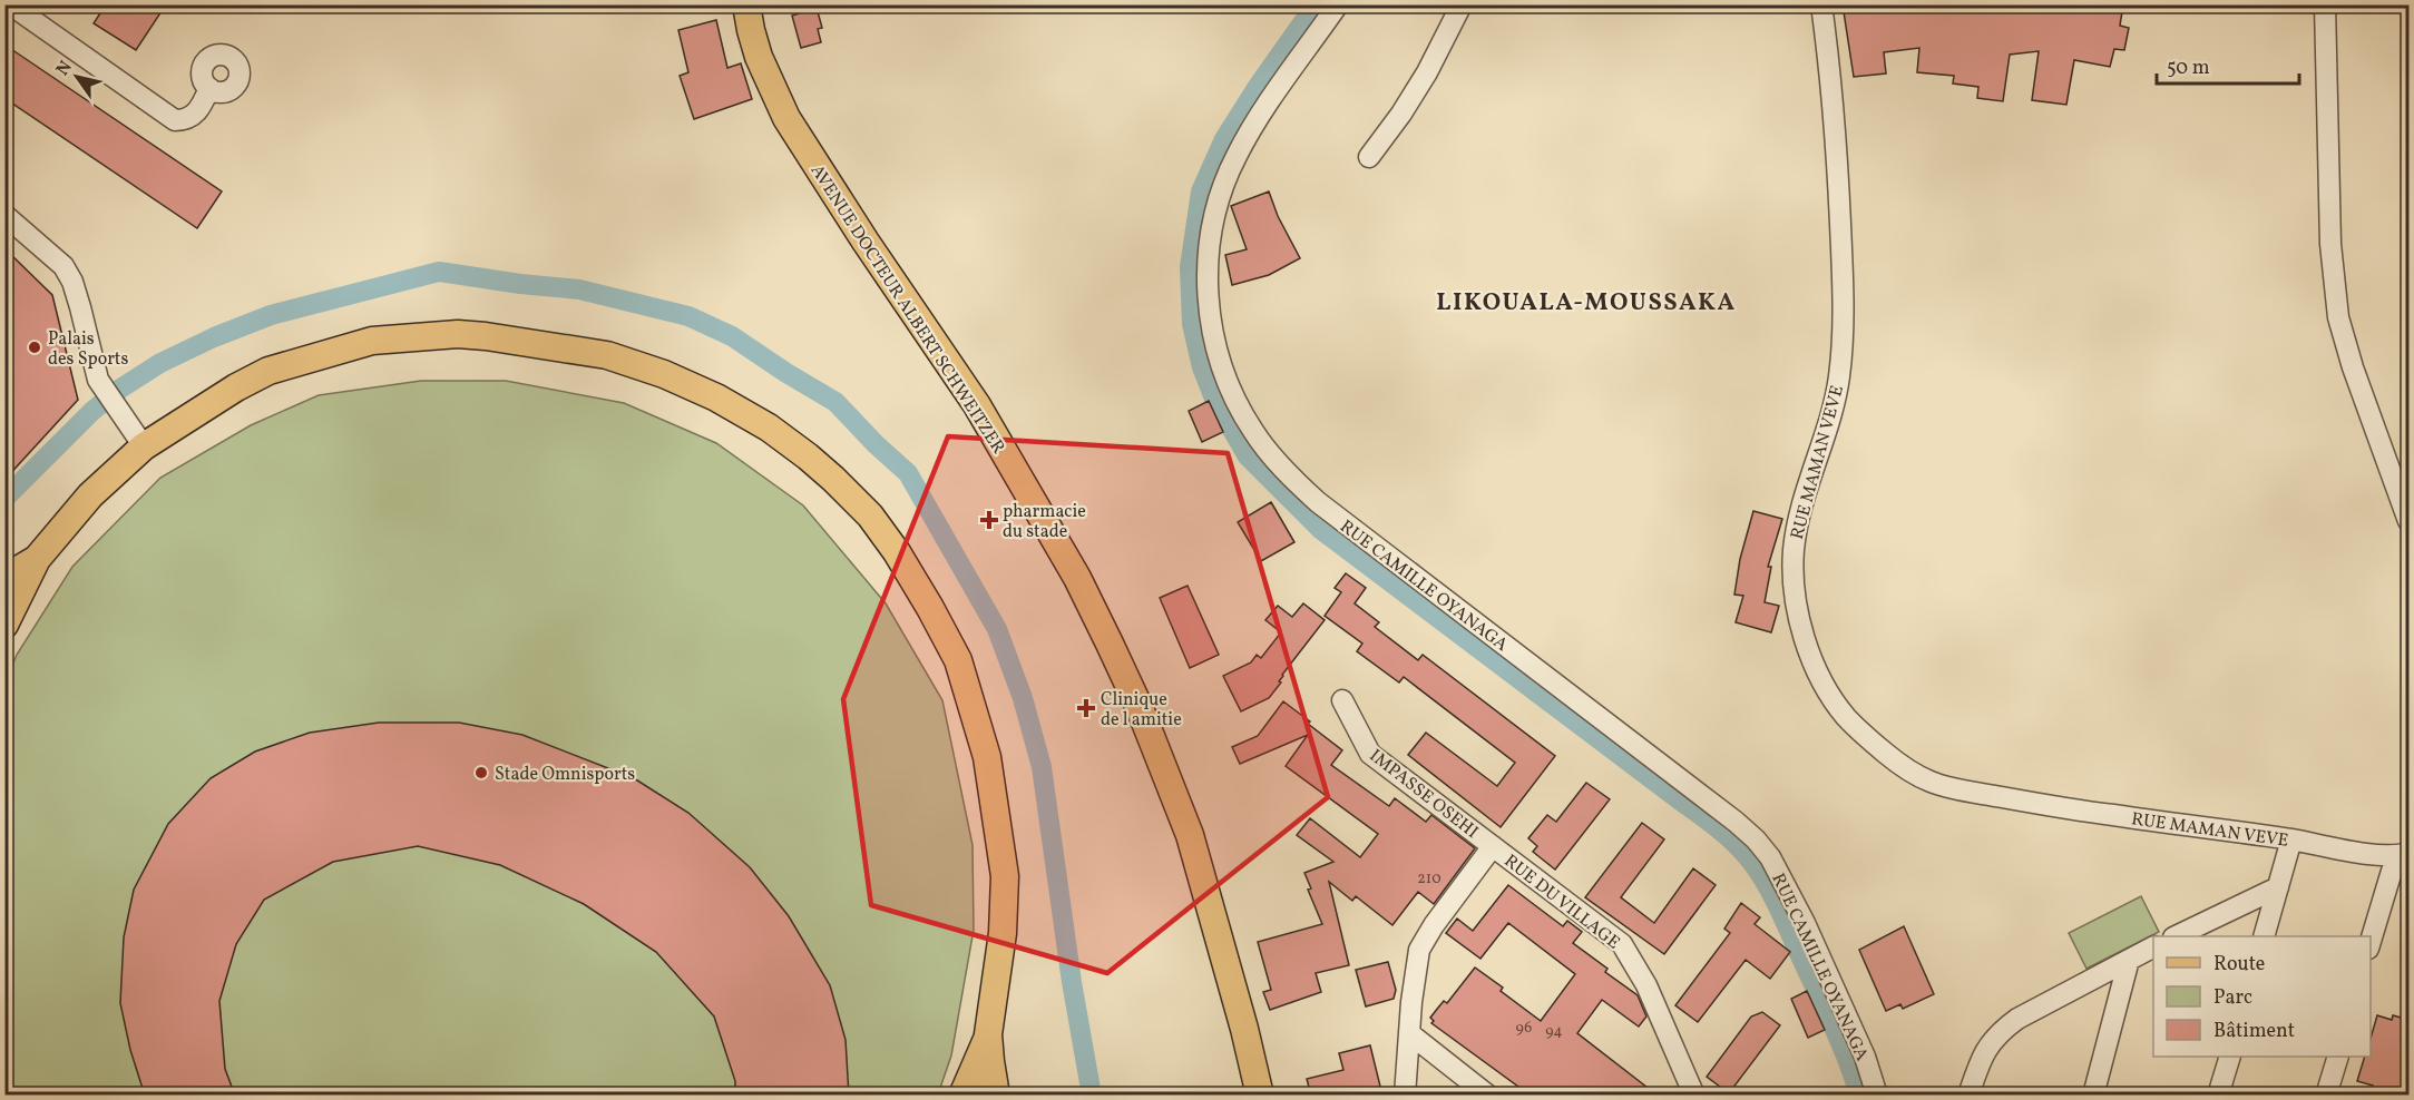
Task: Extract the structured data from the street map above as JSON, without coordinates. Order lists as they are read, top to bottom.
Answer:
{
  "streets": {
    "main road": ["AVENUE DOCTEUR ALBERT SCHWEITZER"],
    "street": [
      "RUE MAMAN VEVE",
      "RUE CAMILLE OYANAGA",
      "IMPASSE OSEHI",
      "RUE DU VILLAGE"
    ]
  },
  "crossings": [
    ["IMPASSE OSEHI", "RUE DU VILLAGE"]
  ],
  "districts": ["LIKOUALA-MOUSSAKA"],
  "places": {
    "other": ["Palais des Sports", "Stade Omnisports"],
    "health": ["pharmacie du stade", "Clinique de l amitie"]
  },
  "house_numbers": ["210", "96", "94"],
  "legend": ["Route", "Parc", "Bâtiment"],
  "scale_bar": "50 m",
  "north": "top left"
}
